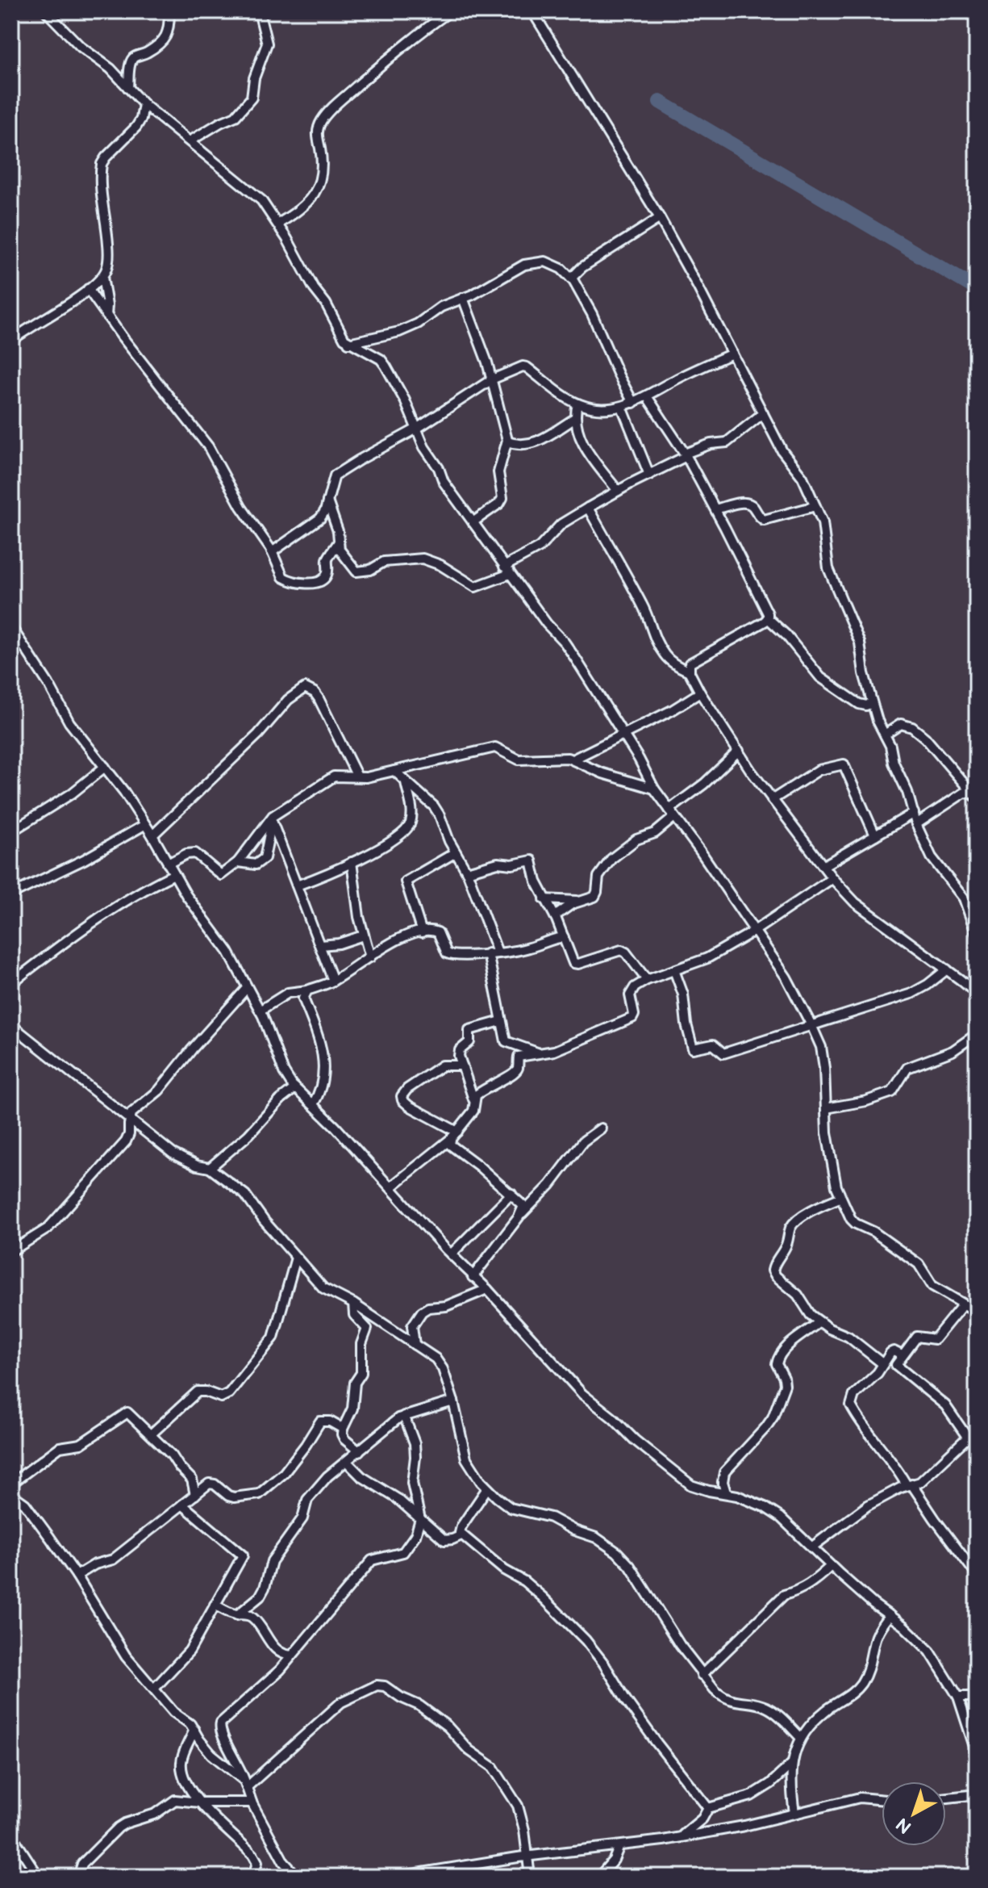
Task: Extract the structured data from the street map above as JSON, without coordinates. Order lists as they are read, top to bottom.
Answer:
{
  "north": "bottom left"
}
